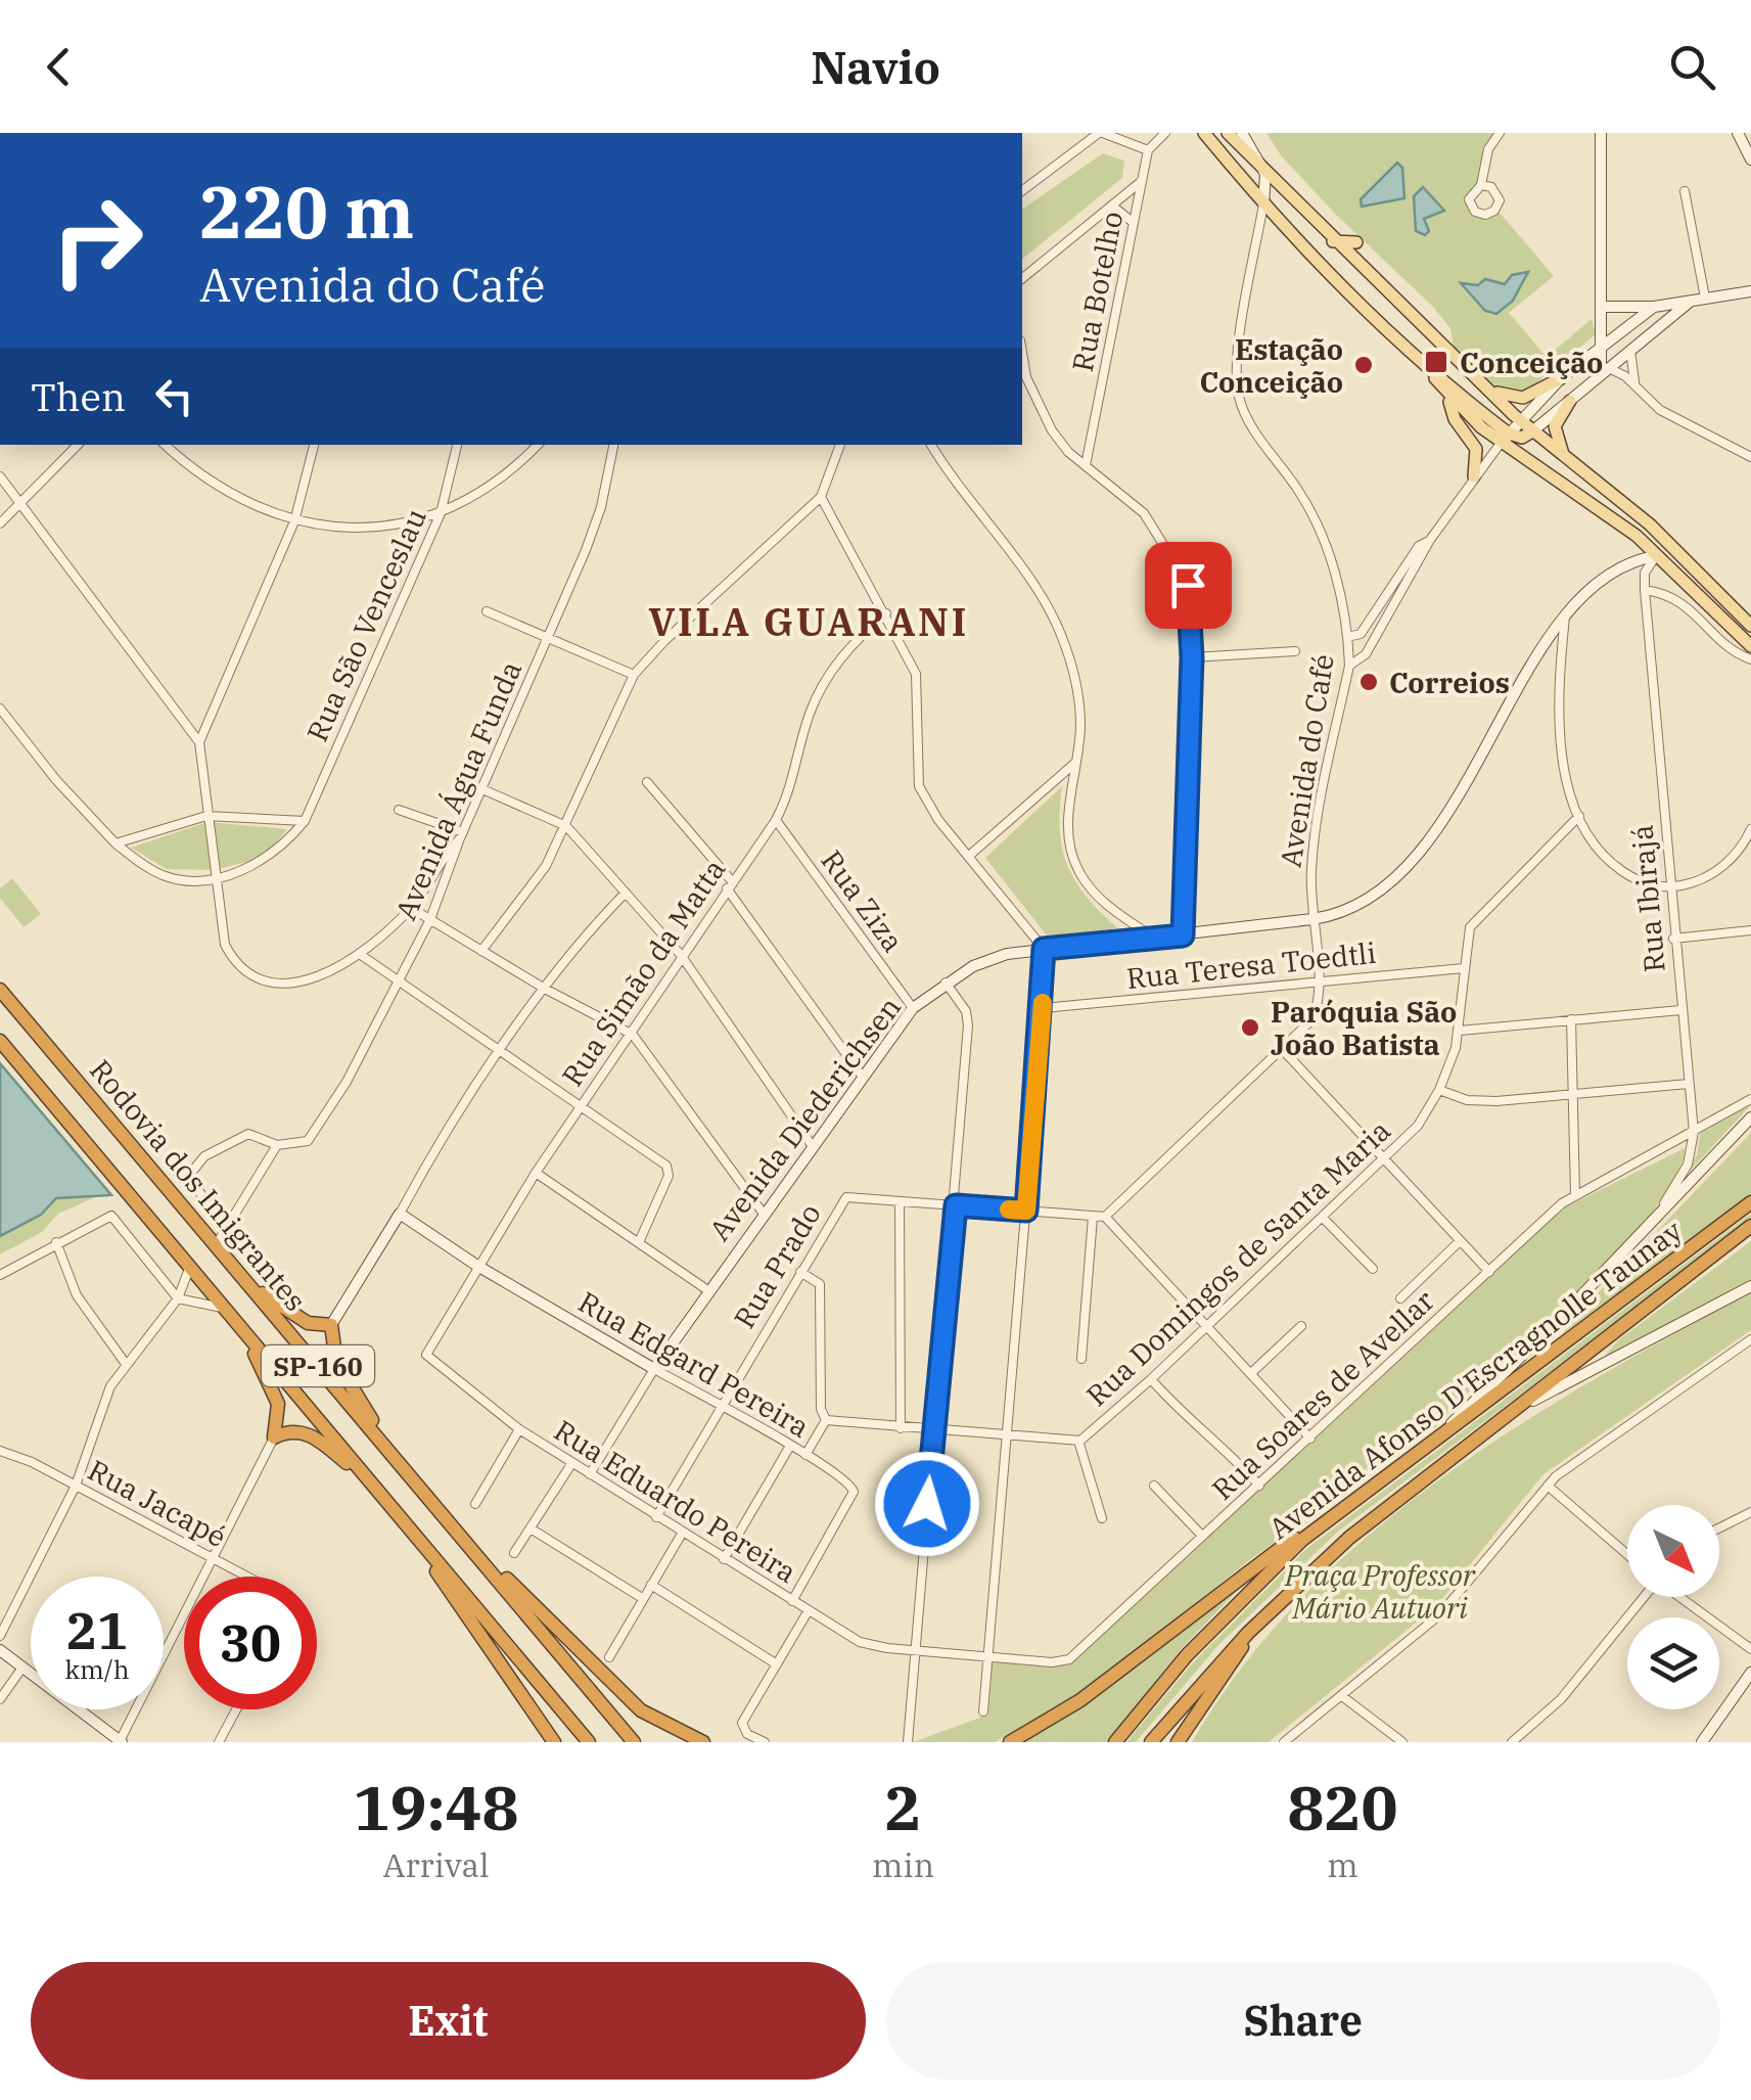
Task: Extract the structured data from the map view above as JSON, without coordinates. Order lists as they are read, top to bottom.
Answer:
{
  "streets": {
    "highway": ["Rodovia dos Imigrantes", "SP-160", "Avenida Afonso D'Escragnolle Taunay"],
    "street": [
      "Rua Botelho",
      "Rua São Venceslau",
      "Avenida do Café",
      "Avenida Água Funda",
      "Rua Ibirajá",
      "Rua Ziza",
      "Rua Teresa Toedtli",
      "Rua Simão da Matta",
      "Avenida Diederichsen",
      "Rua Domingos de Santa Maria",
      "Rua Prado",
      "Rua Edgard Pereira",
      "Rua Soares de Avellar",
      "Rua Eduardo Pereira",
      "Rua Jacapé"
    ]
  },
  "crossings": [
    ["Avenida do Café", "Rua Teresa Toedtli"],
    ["Avenida do Café", "Avenida Diederichsen"],
    ["Rua Ibirajá", "Avenida Diederichsen"],
    ["Rua Ibirajá", "Rua Soares de Avellar"],
    ["Rua Ziza", "Rua Simão da Matta"],
    ["Rua Ziza", "Avenida Diederichsen"],
    ["Rua Teresa Toedtli", "Rua Domingos de Santa Maria"],
    ["Rua Simão da Matta", "Rua Edgard Pereira"],
    ["Rua Simão da Matta", "Rua Eduardo Pereira"],
    ["Avenida Diederichsen", "Rua Edgard Pereira"],
    ["Avenida Diederichsen", "Rua Eduardo Pereira"],
    ["Rua Prado", "Rua Edgard Pereira"],
    ["Rua Prado", "Rua Eduardo Pereira"],
    ["Rua Edgard Pereira", "Rua Eduardo Pereira"],
    ["Rua Soares de Avellar", "Rua Eduardo Pereira"]
  ],
  "districts": ["VILA GUARANI"],
  "parks": ["Praça Professor Mário Autuori"],
  "places": {
    "transit": ["Conceição"],
    "other": ["Estação Conceição", "Correios", "Paróquia São João Batista"]
  },
  "north": "bottom right",
  "page": {
    "header": "Navio",
    "turn": ["220 m", "Avenida do Café"],
    "then": "Then",
    "speed": "21 km/h",
    "limit": "30",
    "eta": [
      "19:48",
      "Arrival",
      "2",
      "min",
      "820",
      "m"
    ],
    "buttons": ["Exit", "Share"]
  }
}
